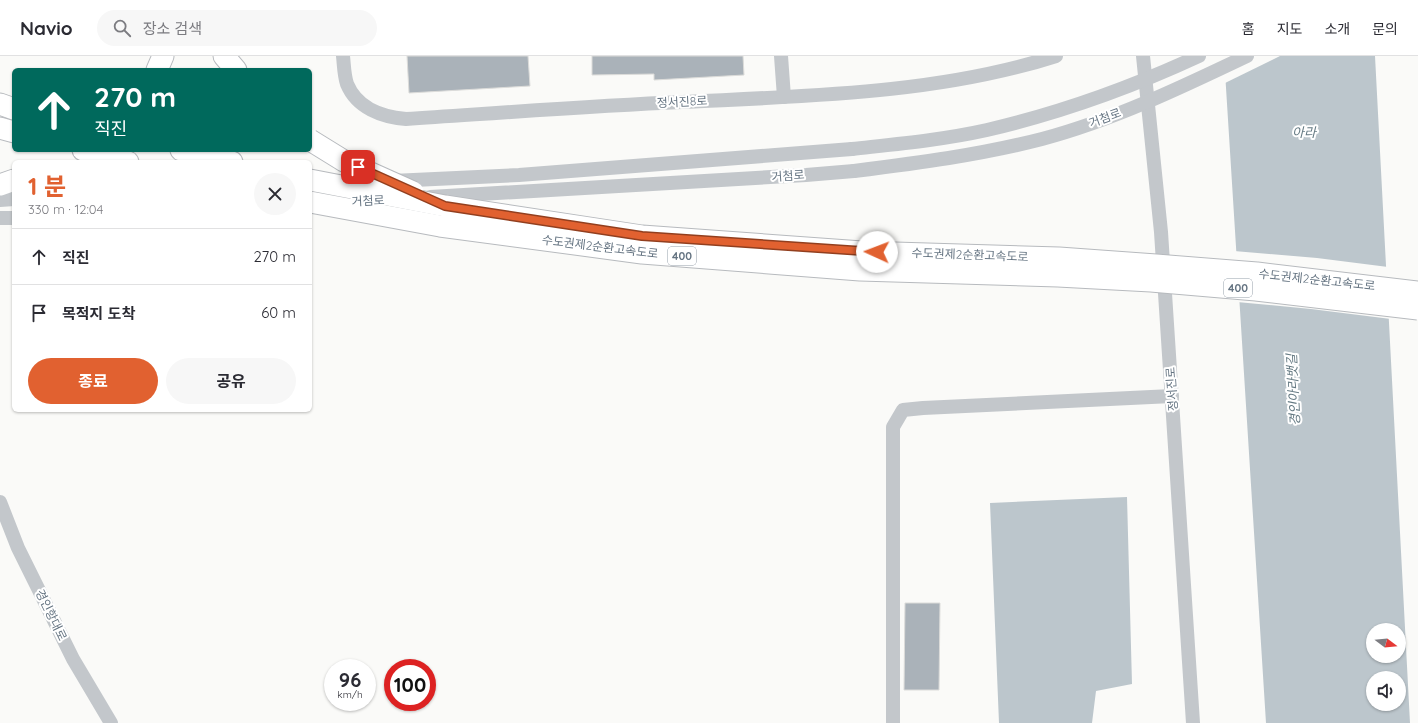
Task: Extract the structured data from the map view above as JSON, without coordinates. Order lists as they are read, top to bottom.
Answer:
{
  "streets": {
    "highway": ["수도권제2순환고속도로", "400"],
    "street": [
      "정서진8로",
      "거첨로",
      "정서진로",
      "경인항대로"
    ]
  },
  "water": ["아라", "경인아라뱃길"],
  "north": "right",
  "page": {
    "header": "Navio",
    "search": "장소 검색",
    "nav": [
      "홈",
      "지도",
      "소개",
      "문의"
    ],
    "turn": ["270 m", "직진"],
    "heading": ["1 분", "330 m · 12:04"],
    "list": [
      {
        "name": "직진",
        "value": "270 m"
      },
      {
        "name": "목적지 도착",
        "value": "60 m"
      }
    ],
    "buttons": ["종료", "공유"],
    "speed": "96 km/h",
    "limit": "100"
  }
}
